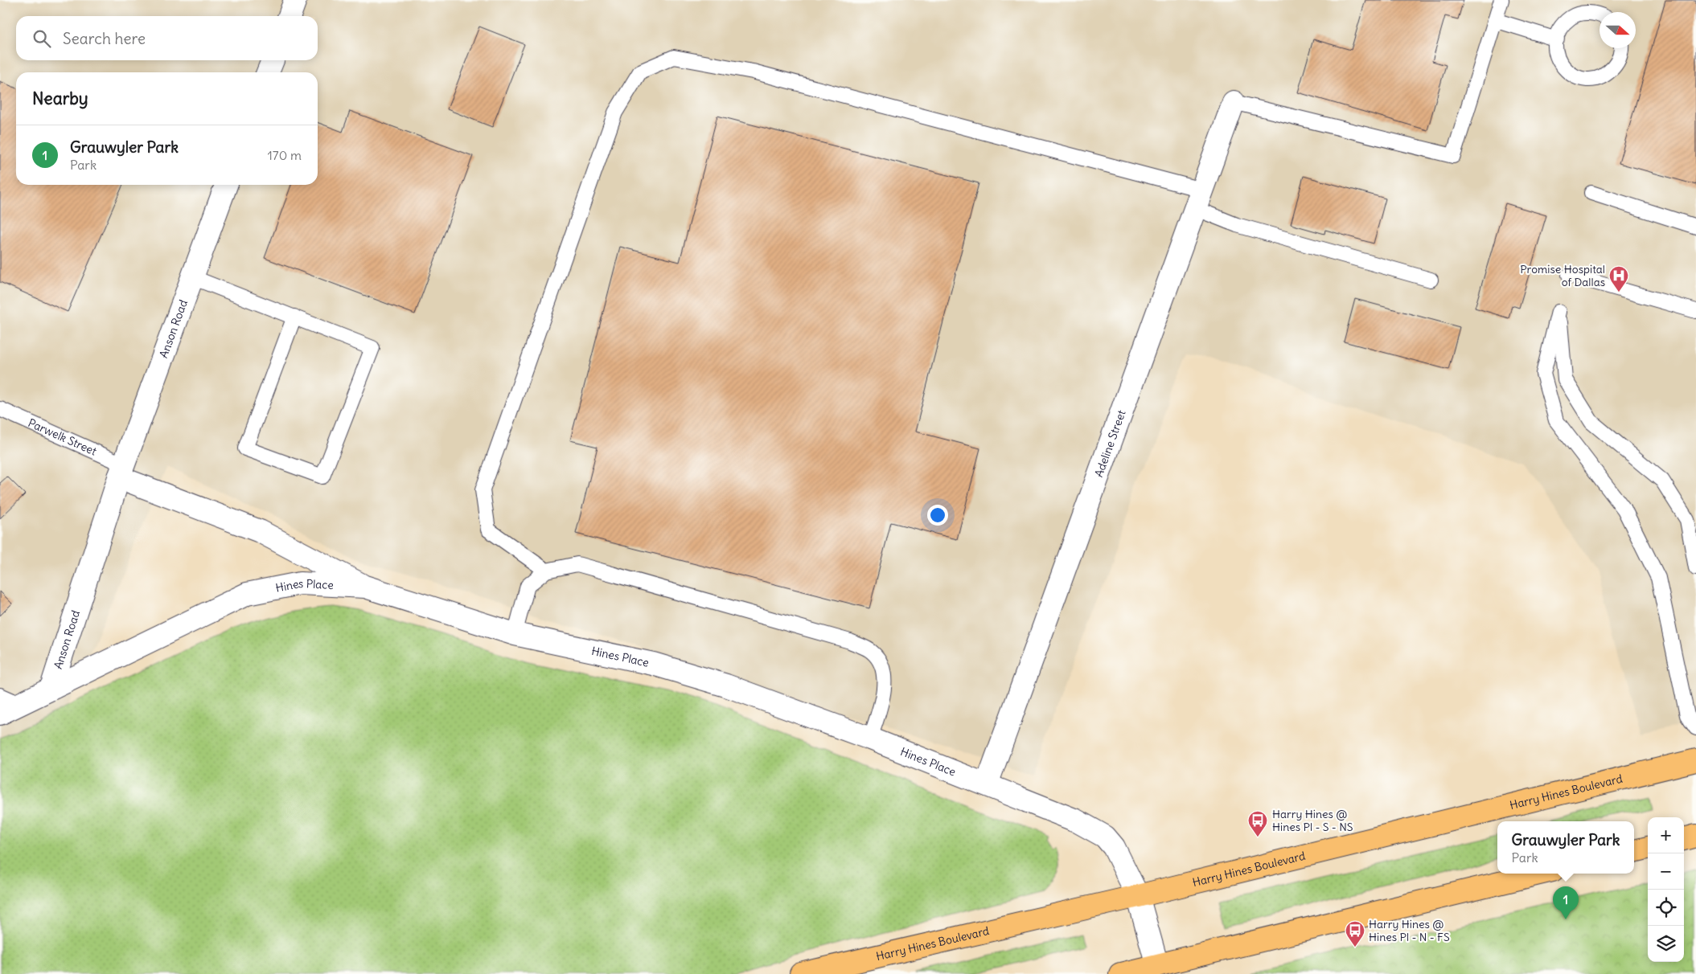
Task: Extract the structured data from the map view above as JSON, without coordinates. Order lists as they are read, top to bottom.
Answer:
{
  "streets": {
    "main road": ["Harry Hines Boulevard"],
    "street": ["Anson Road", "Adeline Street", "Hines Place"],
    "lane": ["Parwelk Street"]
  },
  "crossings": [
    ["Anson Road", "Parwelk Street"],
    ["Anson Road", "Hines Place"],
    ["Adeline Street", "Hines Place"],
    ["Hines Place", "Harry Hines Boulevard"]
  ],
  "places": {
    "hospital": ["Promise Hospital of Dallas"],
    "bus stop": ["Harry Hines @ Hines Pl - S - NS", "Harry Hines @ Hines Pl - N - FS"]
  },
  "north": "right",
  "page": {
    "search": "Search here",
    "heading": "Nearby",
    "list": [
      {
        "mark": "1",
        "name": "Grauwyler Park",
        "note": "Park",
        "value": "170 m"
      }
    ],
    "map_buttons": ["+", "−"],
    "popup": ["Grauwyler Park", "Park"],
    "pins": "1"
  }
}
